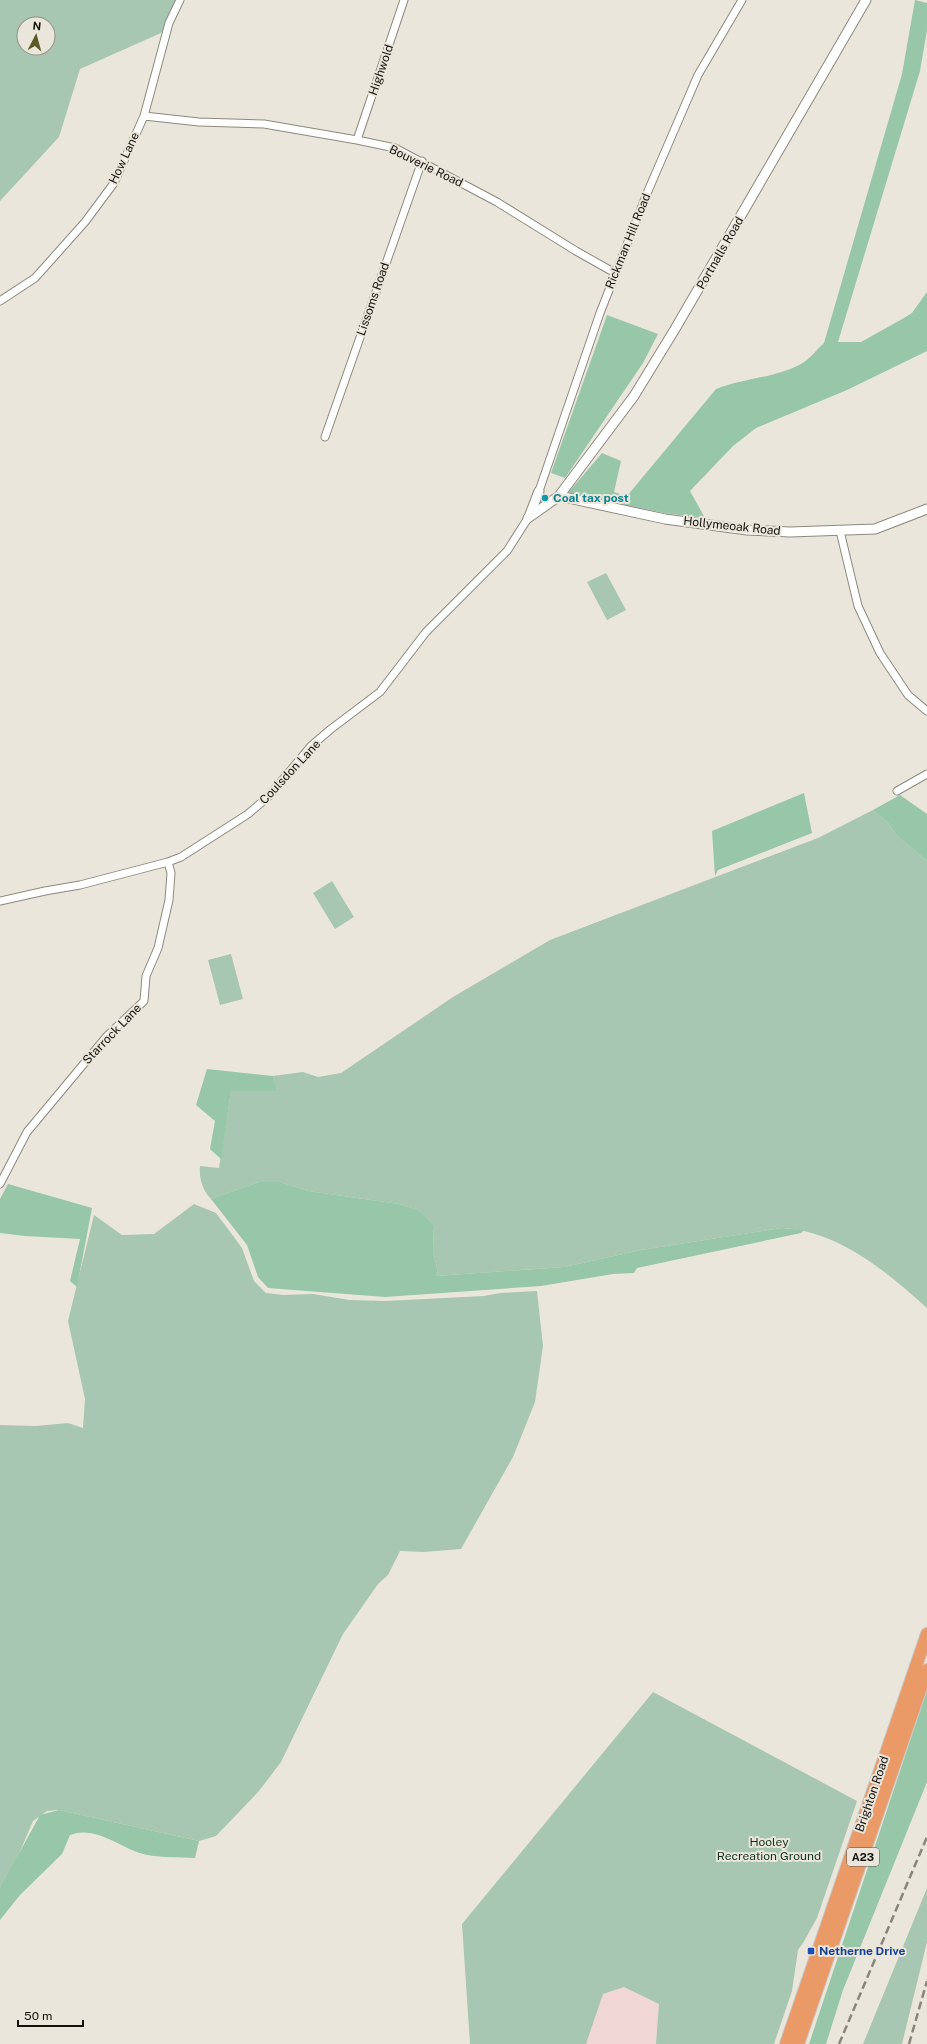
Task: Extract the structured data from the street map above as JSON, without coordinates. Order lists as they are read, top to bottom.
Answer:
{
  "streets": {
    "highway": ["Brighton Road", "A23"],
    "street": [
      "Highwold",
      "How Lane",
      "Bouverie Road",
      "Rickman Hill Road",
      "Portnalls Road",
      "Lissoms Road",
      "Hollymeoak Road",
      "Coulsdon Lane",
      "Starrock Lane"
    ]
  },
  "crossings": [
    ["Highwold", "Bouverie Road"],
    ["How Lane", "Bouverie Road"],
    ["Bouverie Road", "Rickman Hill Road"],
    ["Bouverie Road", "Lissoms Road"],
    ["Rickman Hill Road", "Coulsdon Lane"],
    ["Portnalls Road", "Hollymeoak Road"],
    ["Portnalls Road", "Coulsdon Lane"],
    ["Hollymeoak Road", "Coulsdon Lane"],
    ["Coulsdon Lane", "Starrock Lane"]
  ],
  "parks": ["Hooley Recreation Ground"],
  "places": {
    "other": ["Coal tax post"],
    "transit": ["Netherne Drive"]
  },
  "scale_bar": "50 m",
  "north": "top"
}
